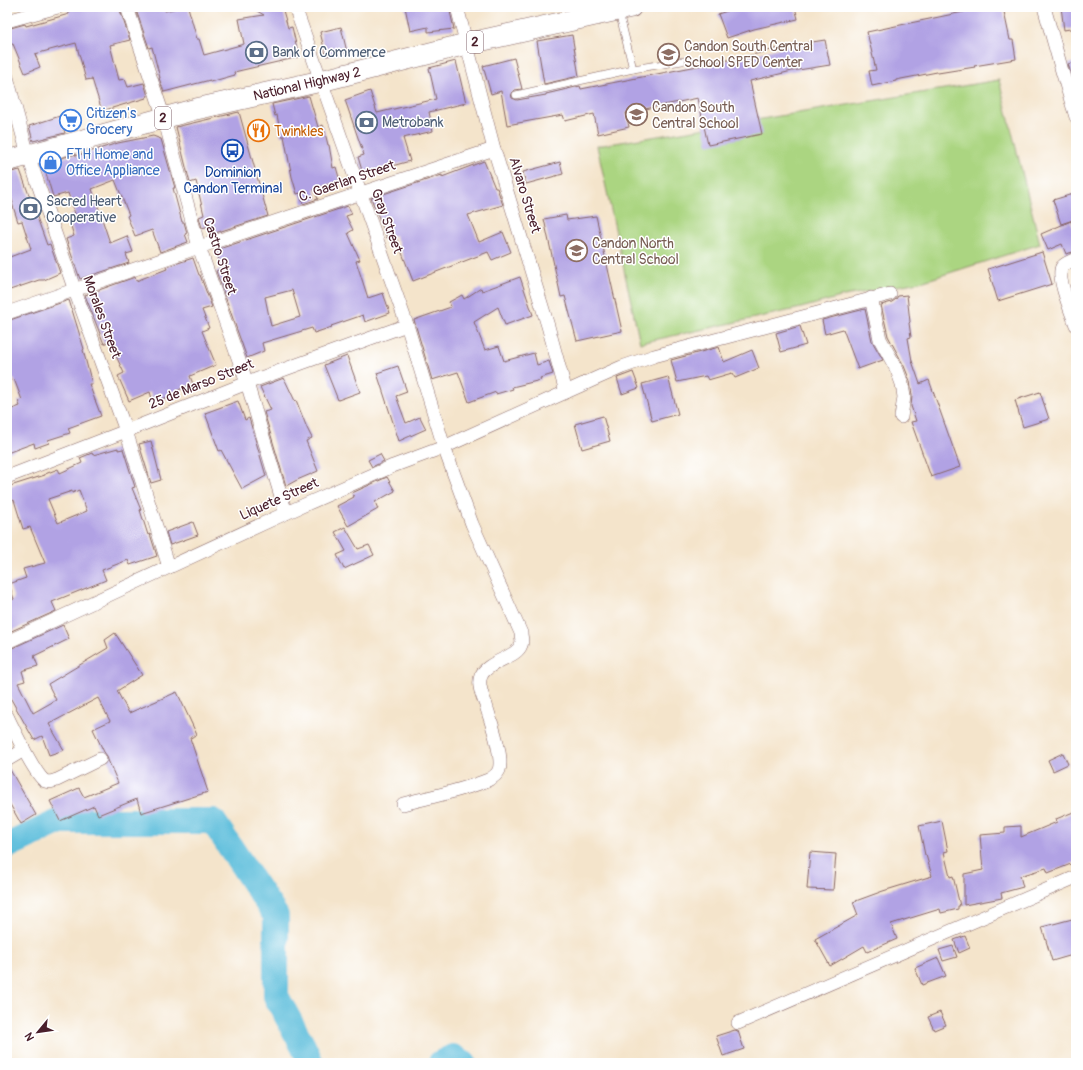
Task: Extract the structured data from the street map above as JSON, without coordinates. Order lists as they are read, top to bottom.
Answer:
{
  "streets": {
    "main road": ["2", "National Highway 2"],
    "street": [
      "C. Gaerlan Street",
      "Alvaro Street",
      "Gray Street",
      "Castro Street",
      "Morales Street",
      "25 de Marso Street",
      "Liquete Street"
    ]
  },
  "crossings": [
    ["National Highway 2", "Alvaro Street"],
    ["National Highway 2", "Gray Street"],
    ["National Highway 2", "Castro Street"],
    ["National Highway 2", "Morales Street"],
    ["C. Gaerlan Street", "Alvaro Street"],
    ["C. Gaerlan Street", "Gray Street"],
    ["C. Gaerlan Street", "Castro Street"],
    ["C. Gaerlan Street", "Morales Street"],
    ["Alvaro Street", "Liquete Street"],
    ["Gray Street", "25 de Marso Street"],
    ["Gray Street", "Liquete Street"],
    ["Castro Street", "25 de Marso Street"],
    ["Castro Street", "Liquete Street"],
    ["Morales Street", "25 de Marso Street"],
    ["Morales Street", "Liquete Street"]
  ],
  "places": {
    "bank": ["Bank of Commerce", "Metrobank", "Sacred Heart Cooperative"],
    "school or university": ["Candon South Central School SPED Center", "Candon South Central School", "Candon North Central School"],
    "supermarket": ["Citizen's Grocery"],
    "restaurant": ["Twinkles"],
    "bus stop": ["Dominion Candon Terminal"],
    "shop": ["FTH Home and Office Appliance"]
  },
  "north": "bottom left"
}
